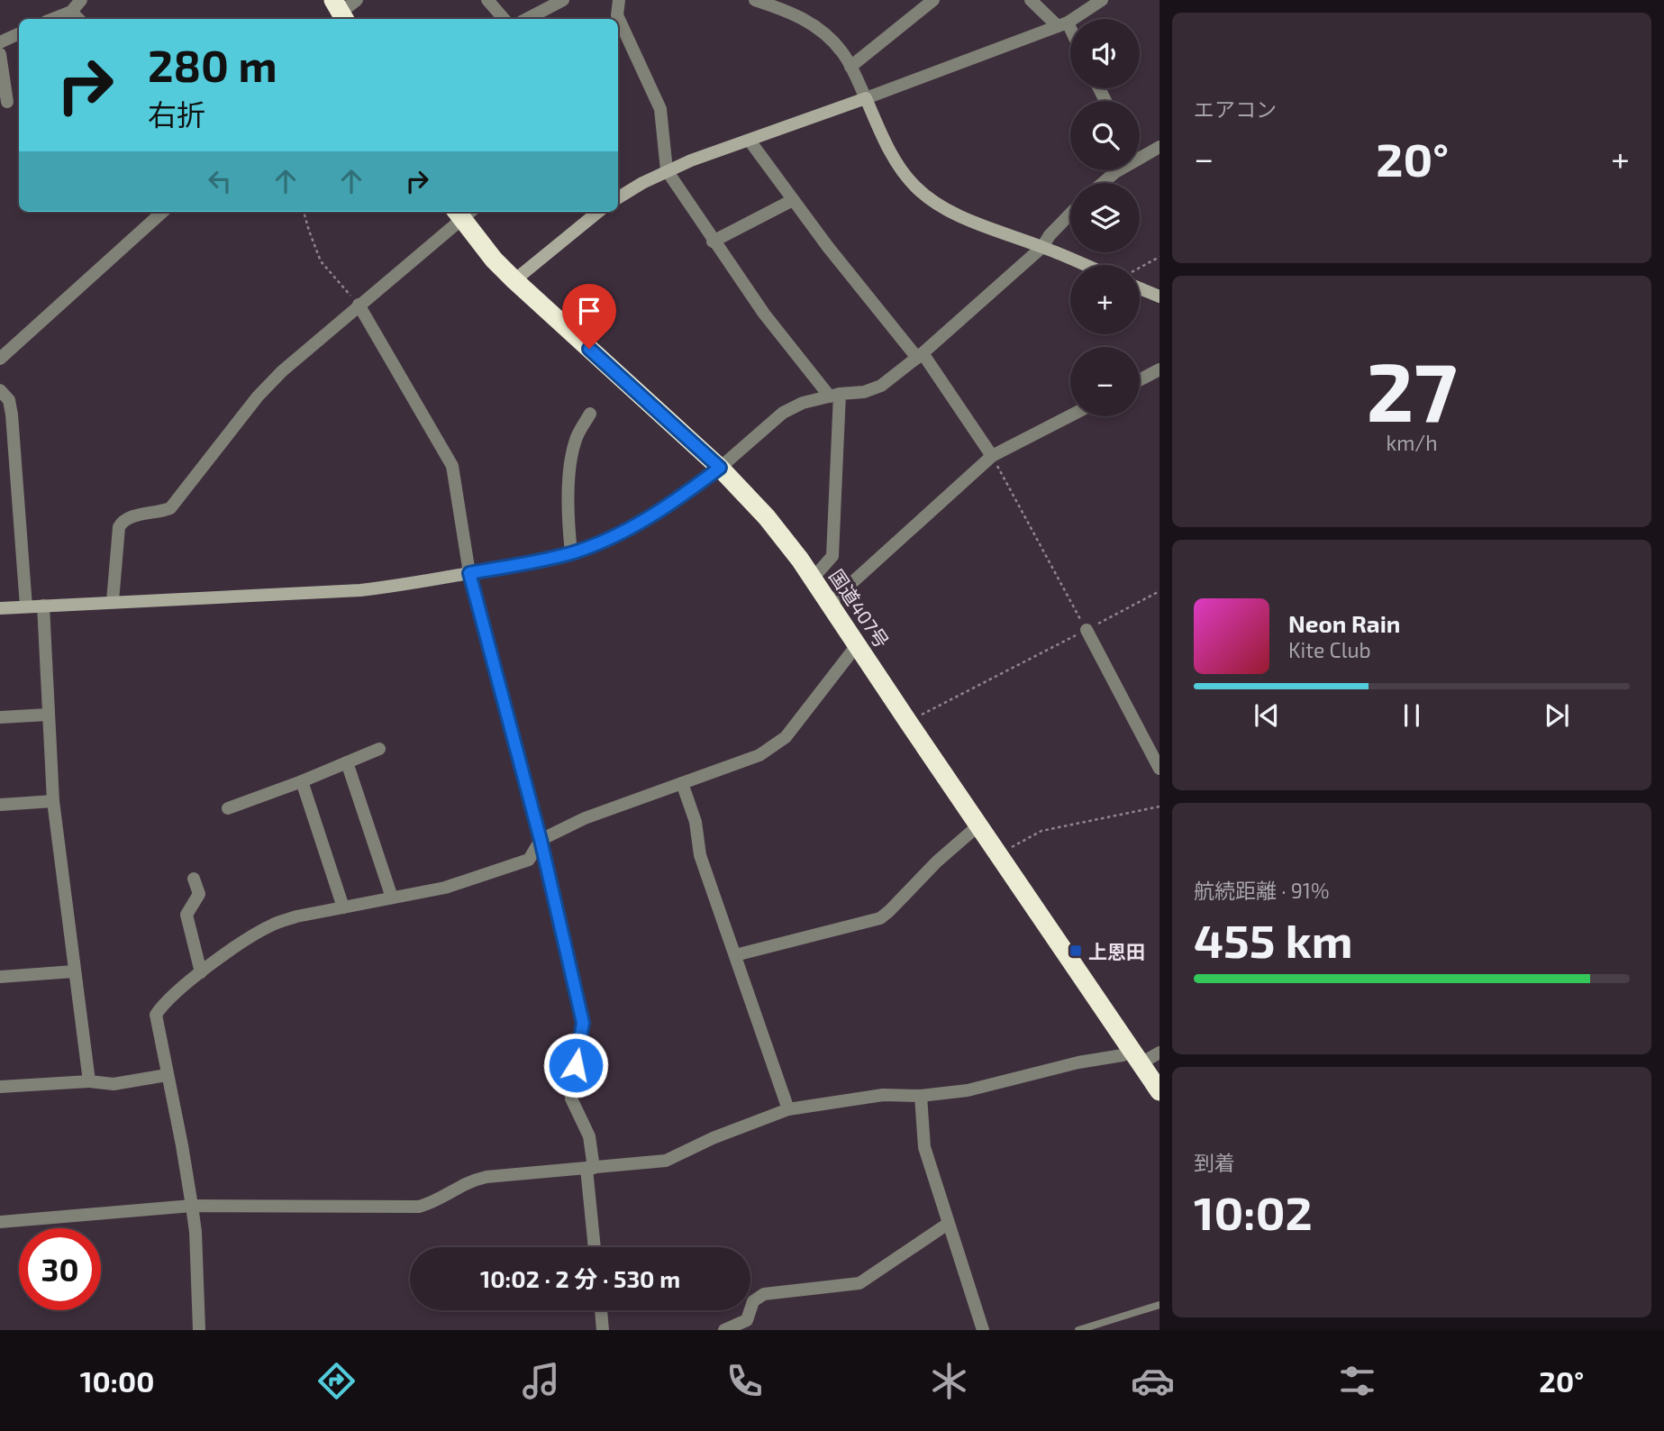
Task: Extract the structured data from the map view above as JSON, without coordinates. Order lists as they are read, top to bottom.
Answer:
{
  "streets": {
    "highway": ["国道407号"]
  },
  "places": {
    "transit": ["上恩田"]
  },
  "page": {
    "tile": [
      "エアコン",
      ["27", "km/h"],
      ["航続距離 · 91%", "455 km"],
      ["到着", "10:02"]
    ],
    "map_buttons": ["+", "−"],
    "turn": ["280 m", "右折"],
    "heat": ["−", "20°", "+"],
    "song": ["Neon Rain", "Kite Club"],
    "limit": "30",
    "trip": "10:02 · 2 分 · 530 m",
    "tabs": ["10:00", "20°"]
  }
}
